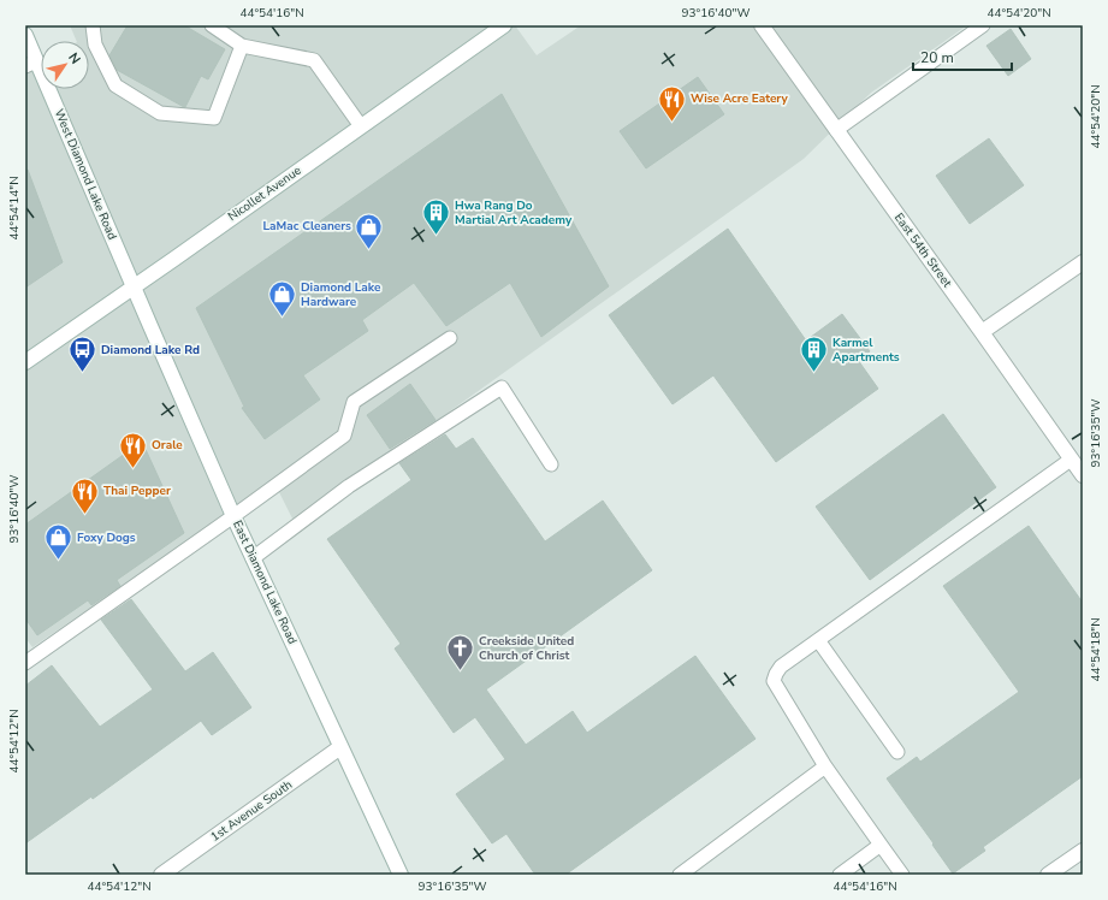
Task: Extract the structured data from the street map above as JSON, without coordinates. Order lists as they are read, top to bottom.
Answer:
{
  "streets": {
    "street": [
      "West Diamond Lake Road",
      "Nicollet Avenue",
      "East 54th Street",
      "East Diamond Lake Road",
      "1st Avenue South"
    ]
  },
  "crossings": [
    ["West Diamond Lake Road", "Nicollet Avenue"],
    ["West Diamond Lake Road", "East Diamond Lake Road"],
    ["Nicollet Avenue", "East Diamond Lake Road"],
    ["East Diamond Lake Road", "1st Avenue South"]
  ],
  "places": {
    "restaurant": ["Wise Acre Eatery", "Orale", "Thai Pepper"],
    "building": ["Hwa Rang Do Martial Art Academy", "Karmel Apartments"],
    "shop": ["LaMac Cleaners", "Diamond Lake Hardware", "Foxy Dogs"],
    "bus stop": ["Diamond Lake Rd"],
    "church": ["Creekside United Church of Christ"]
  },
  "scale_bar": "20 m",
  "north": "top right",
  "coordinates": [
    "44°54'16\"N",
    "93°16'40\"W",
    "44°54'20\"N",
    "44°54'14\"N",
    "93°16'35\"W",
    "44°54'18\"N",
    "44°54'12\"N"
  ]
}
